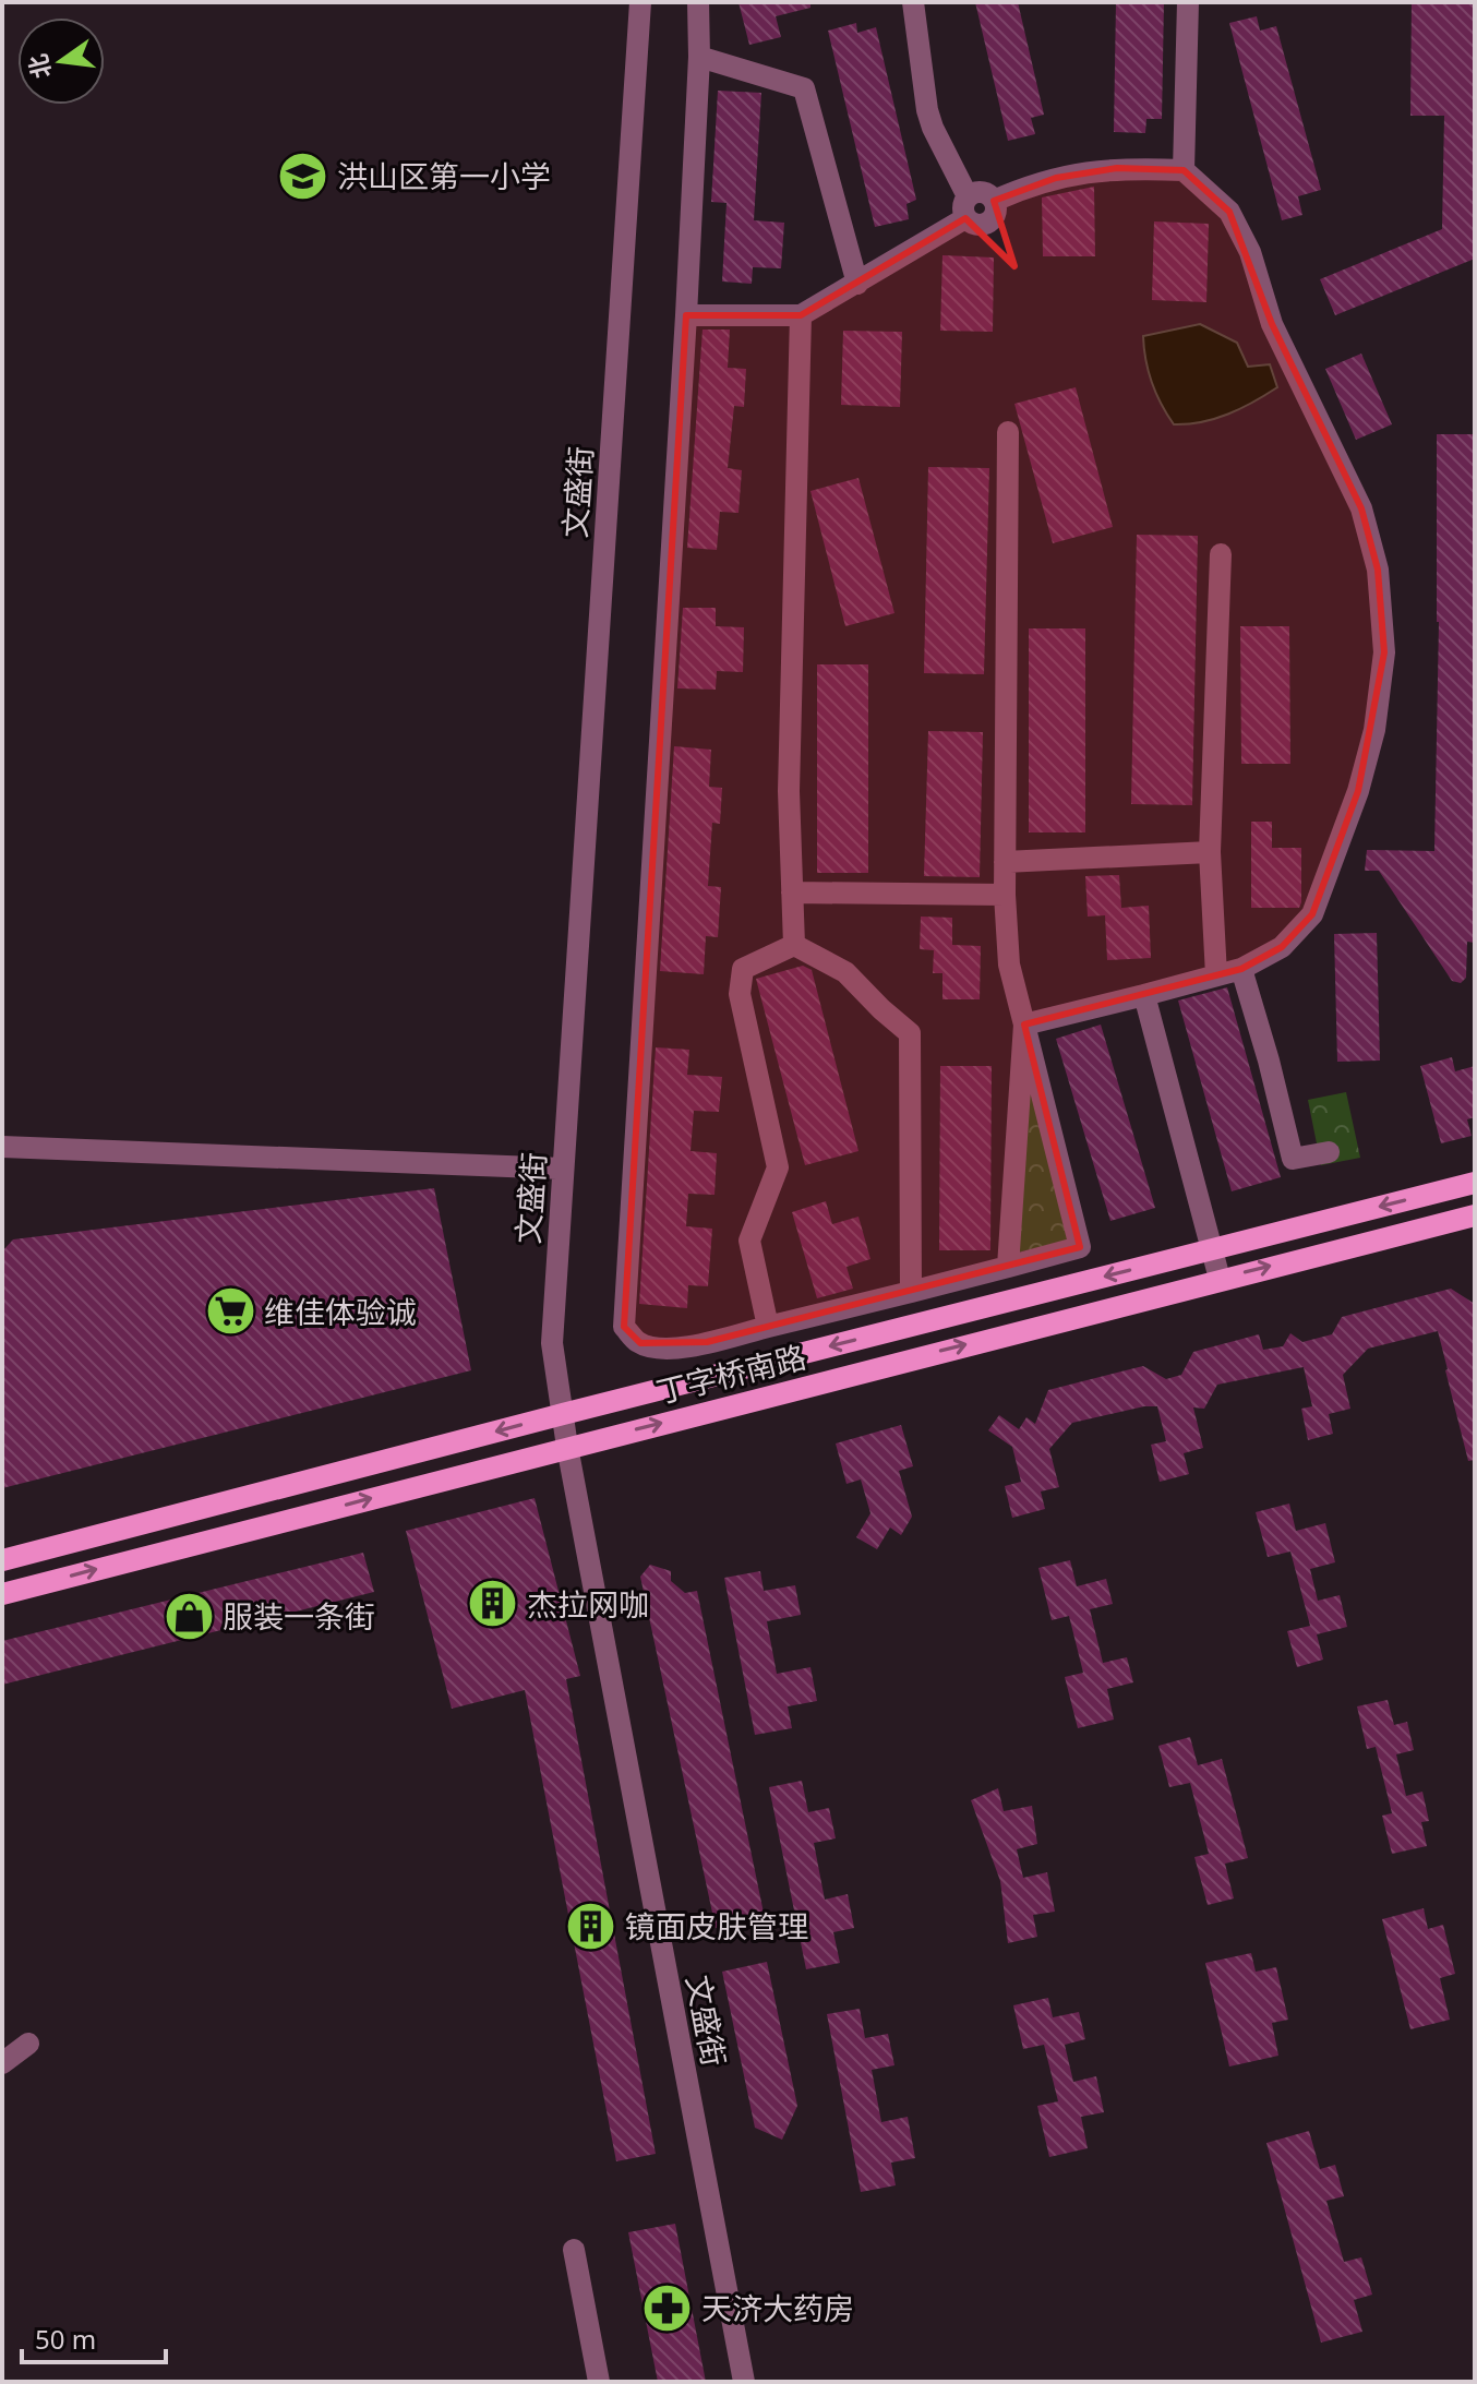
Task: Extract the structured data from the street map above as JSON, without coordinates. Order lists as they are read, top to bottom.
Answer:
{
  "streets": {
    "main road": ["丁字桥南路"],
    "street": ["文盛街"]
  },
  "crossings": [
    ["文盛街", "丁字桥南路"]
  ],
  "places": {
    "school or university": ["洪山区第一小学"],
    "supermarket": ["维佳体验诚"],
    "building": ["杰拉网咖", "镜面皮肤管理"],
    "shop": ["服装一条街"],
    "pharmacy": ["天济大药房"]
  },
  "scale_bar": "50 m",
  "north": "left"
}
